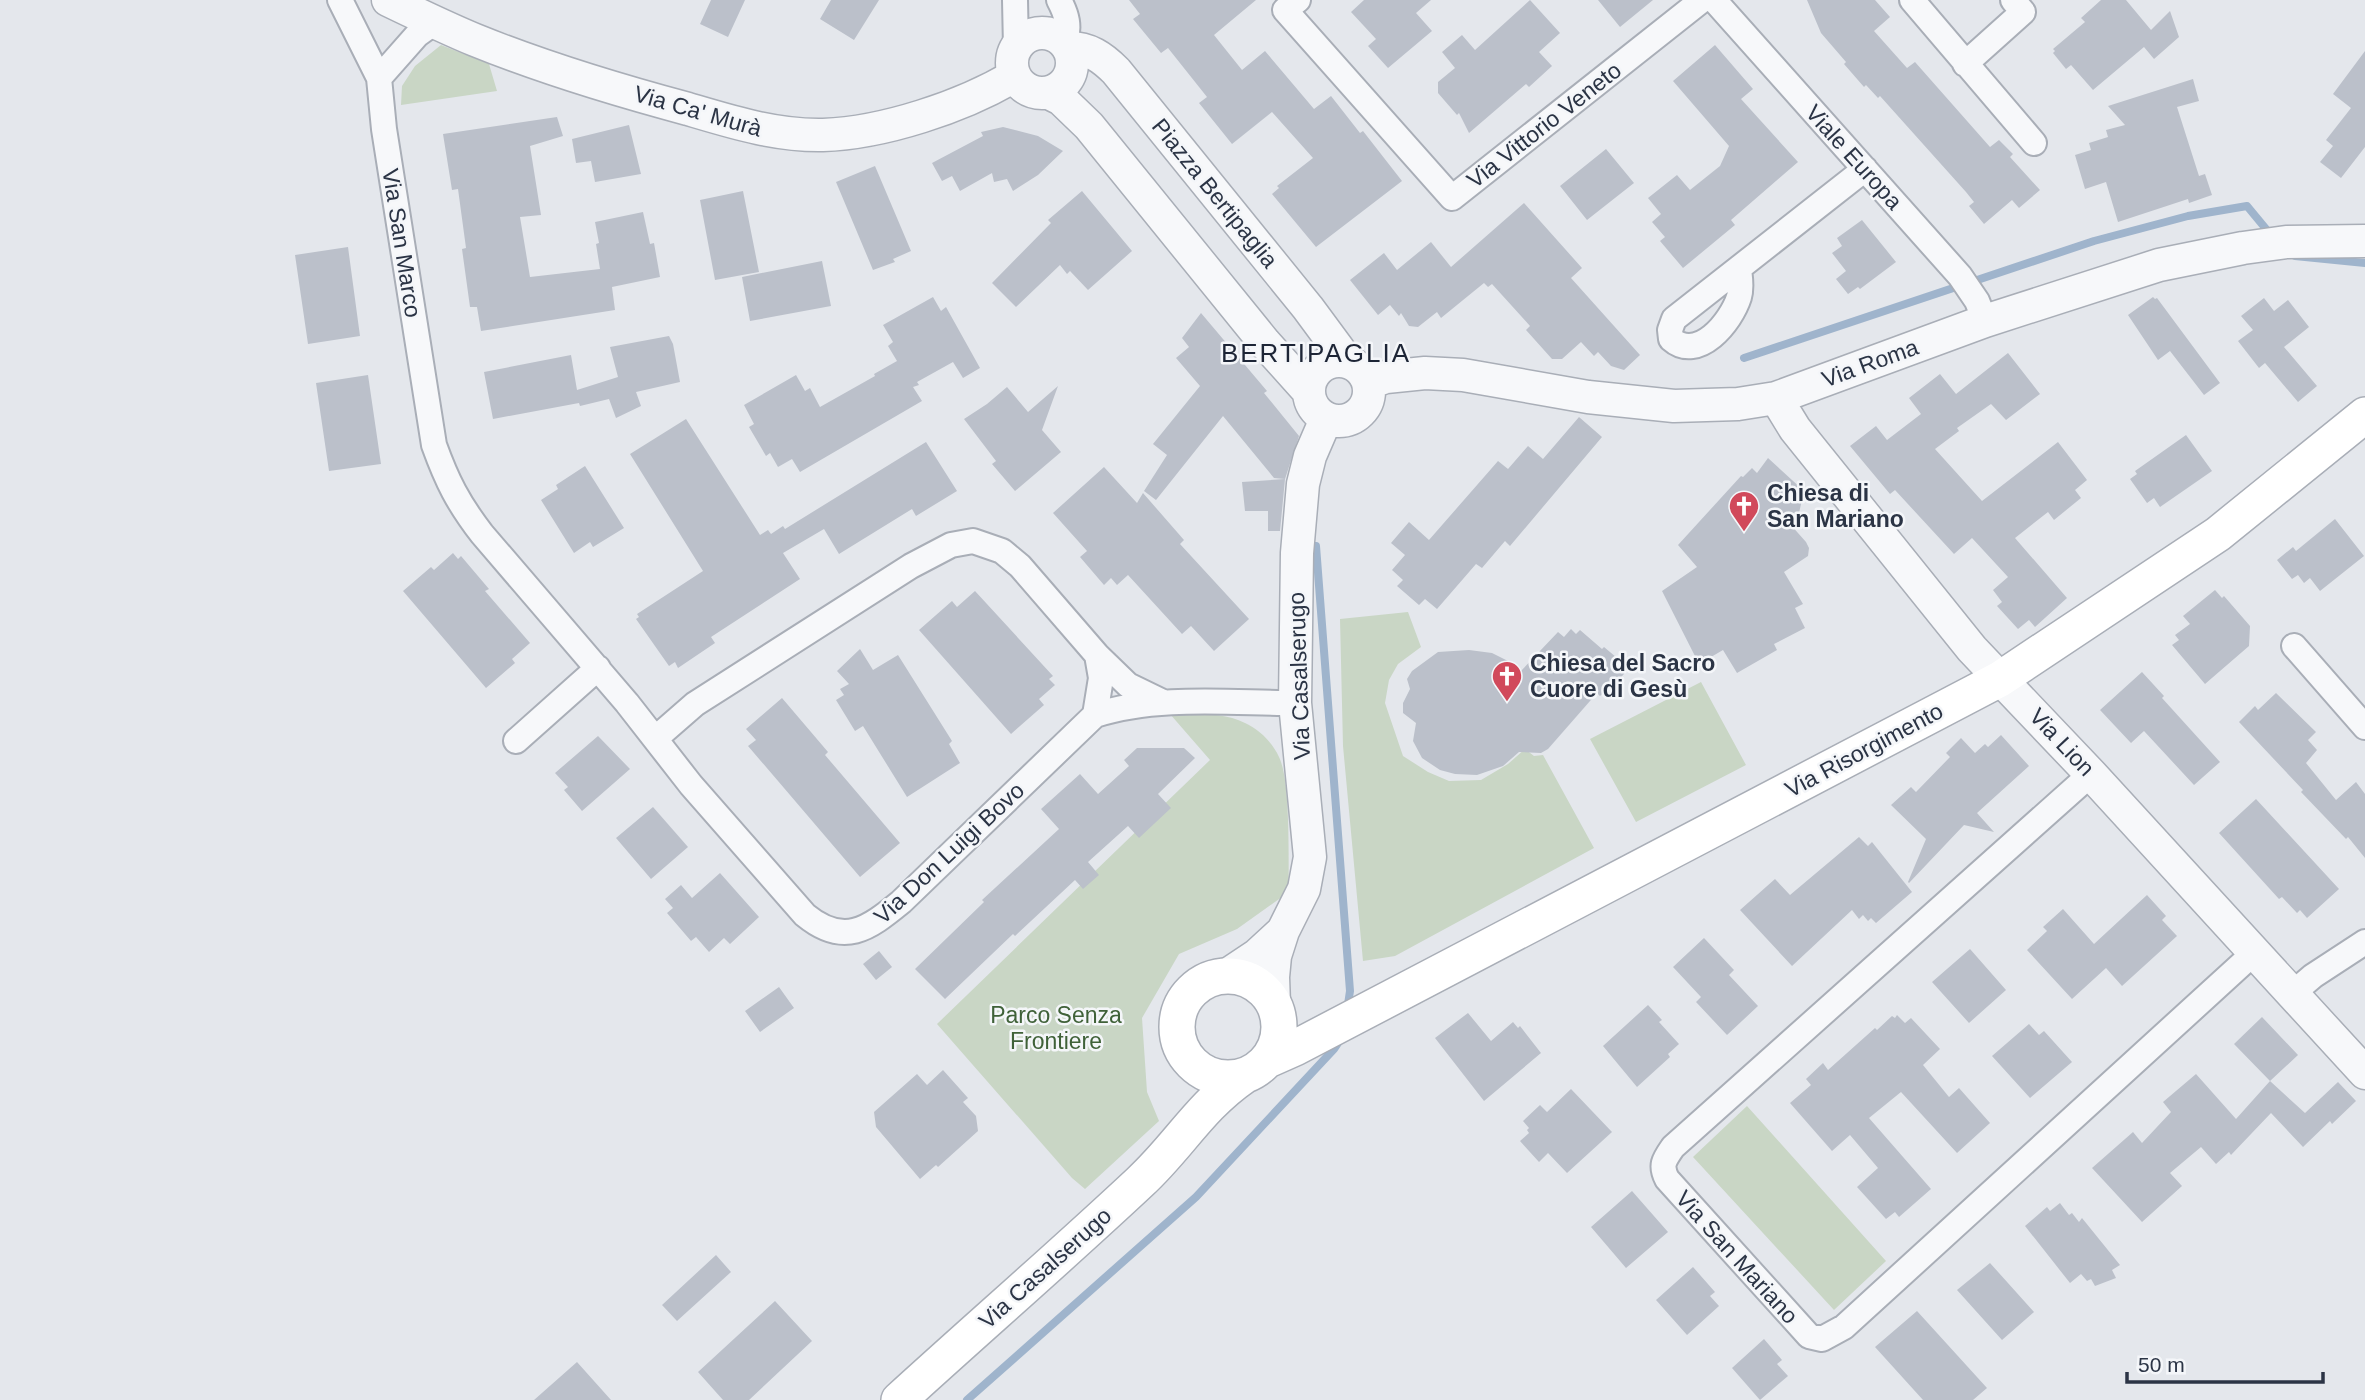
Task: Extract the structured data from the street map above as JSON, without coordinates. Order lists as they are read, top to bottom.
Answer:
{
  "streets": {
    "main road": ["Via Casalserugo", "Via Risorgimento"],
    "street": [
      "Via Ca' Murà",
      "Via Vittorio Veneto",
      "Viale Europa",
      "Piazza Bertipaglia",
      "Via San Marco",
      "Via Roma",
      "Via Lion",
      "Via Don Luigi Bovo",
      "Via San Mariano"
    ]
  },
  "crossings": [
    ["Via Ca' Murà", "Piazza Bertipaglia"],
    ["Viale Europa", "Via Roma"],
    ["Piazza Bertipaglia", "Via Roma"],
    ["Piazza Bertipaglia", "Via Casalserugo"],
    ["Via San Marco", "Via Don Luigi Bovo"],
    ["Via Roma", "Via Casalserugo"],
    ["Via Roma", "Via Lion"],
    ["Via Casalserugo", "Via Risorgimento"],
    ["Via Casalserugo", "Via Don Luigi Bovo"],
    ["Via Lion", "Via Risorgimento"],
    ["Via Lion", "Via San Mariano"]
  ],
  "districts": ["BERTIPAGLIA"],
  "parks": ["Parco Senza Frontiere"],
  "places": {
    "church": ["Chiesa di San Mariano", "Chiesa del Sacro Cuore di Gesù"]
  },
  "scale_bar": "50 m"
}
